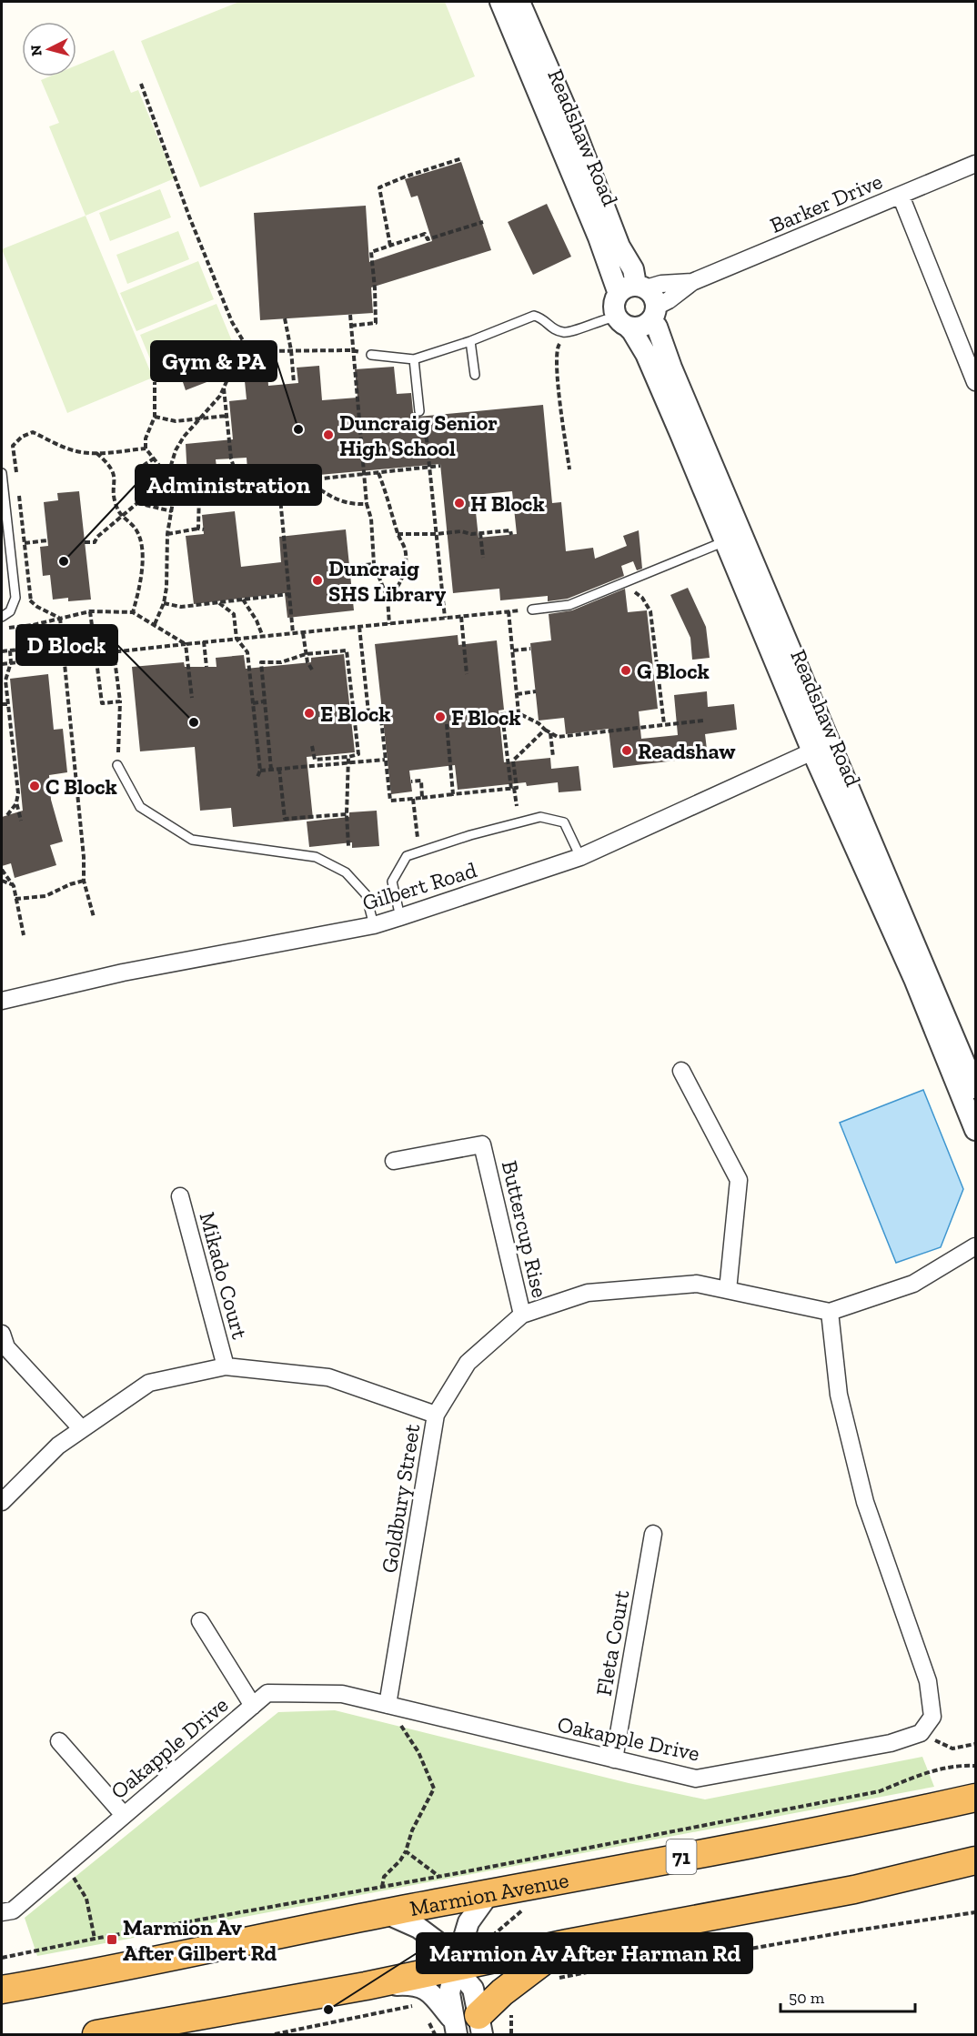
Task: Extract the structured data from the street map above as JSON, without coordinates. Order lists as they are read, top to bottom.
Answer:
{
  "streets": {
    "highway": ["71", "Marmion Avenue"],
    "street": [
      "Readshaw Road",
      "Barker Drive",
      "Gilbert Road",
      "Buttercup Rise",
      "Mikado Court",
      "Goldbury Street",
      "Fleta Court",
      "Oakapple Drive"
    ]
  },
  "crossings": [
    ["Readshaw Road", "Barker Drive"],
    ["Readshaw Road", "Gilbert Road"],
    ["Buttercup Rise", "Goldbury Street"],
    ["Goldbury Street", "Oakapple Drive"],
    ["Fleta Court", "Oakapple Drive"]
  ],
  "places": {
    "other": [
      "Gym & PA",
      "Duncraig Senior High School",
      "H Block",
      "Administration",
      "Duncraig SHS Library",
      "G Block",
      "E Block",
      "F Block",
      "D Block",
      "Readshaw",
      "C Block",
      "Marmion Av After Harman Rd"
    ],
    "transit": ["Marmion Av After Gilbert Rd"]
  },
  "scale_bar": "50 m",
  "north": "left"
}
